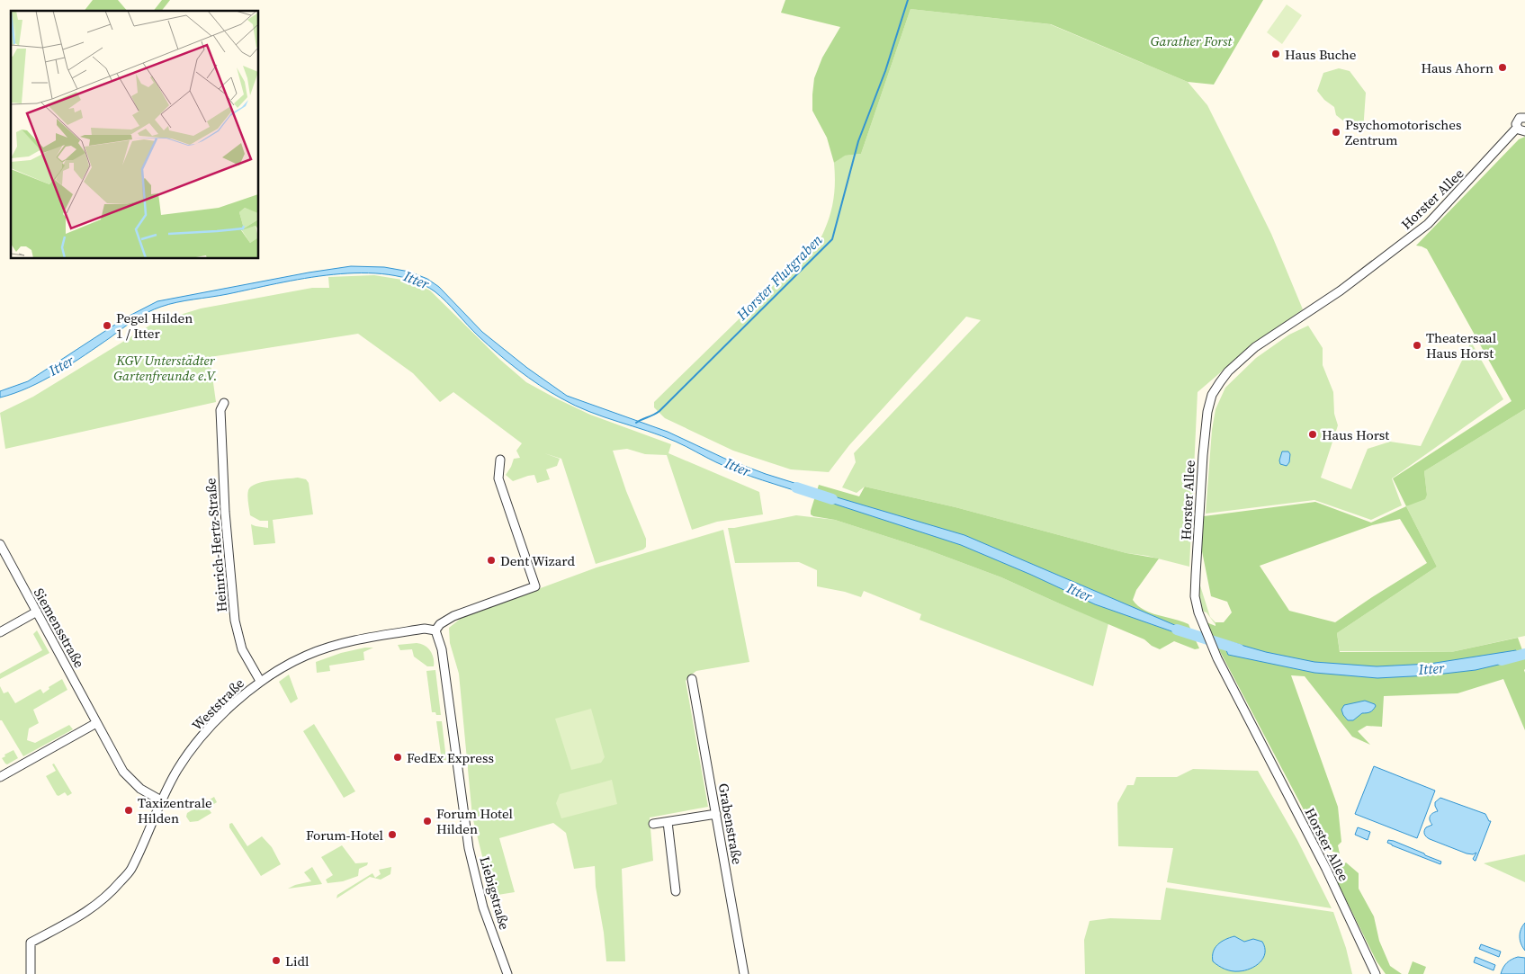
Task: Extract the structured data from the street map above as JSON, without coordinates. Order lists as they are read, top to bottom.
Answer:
{
  "streets": {
    "street": [
      "Horster Allee",
      "Heinrich-Hertz-Straße",
      "Siemensstraße",
      "Weststraße",
      "Grabenstraße",
      "Liebigstraße"
    ]
  },
  "crossings": [
    ["Heinrich-Hertz-Straße", "Weststraße"],
    ["Siemensstraße", "Weststraße"],
    ["Weststraße", "Liebigstraße"]
  ],
  "water": ["Horster Flutgraben", "Itter"],
  "parks": ["Garather Forst", "KGV Unterstädter Gartenfreunde e.V."],
  "places": [
    "Haus Buche",
    "Haus Ahorn",
    "Psychomotorisches Zentrum",
    "Pegel Hilden 1 / Itter",
    "Theatersaal Haus Horst",
    "Haus Horst",
    "Dent Wizard",
    "FedEx Express",
    "Taxizentrale Hilden",
    "Forum Hotel Hilden",
    "Forum-Hotel",
    "Lidl"
  ]
}
